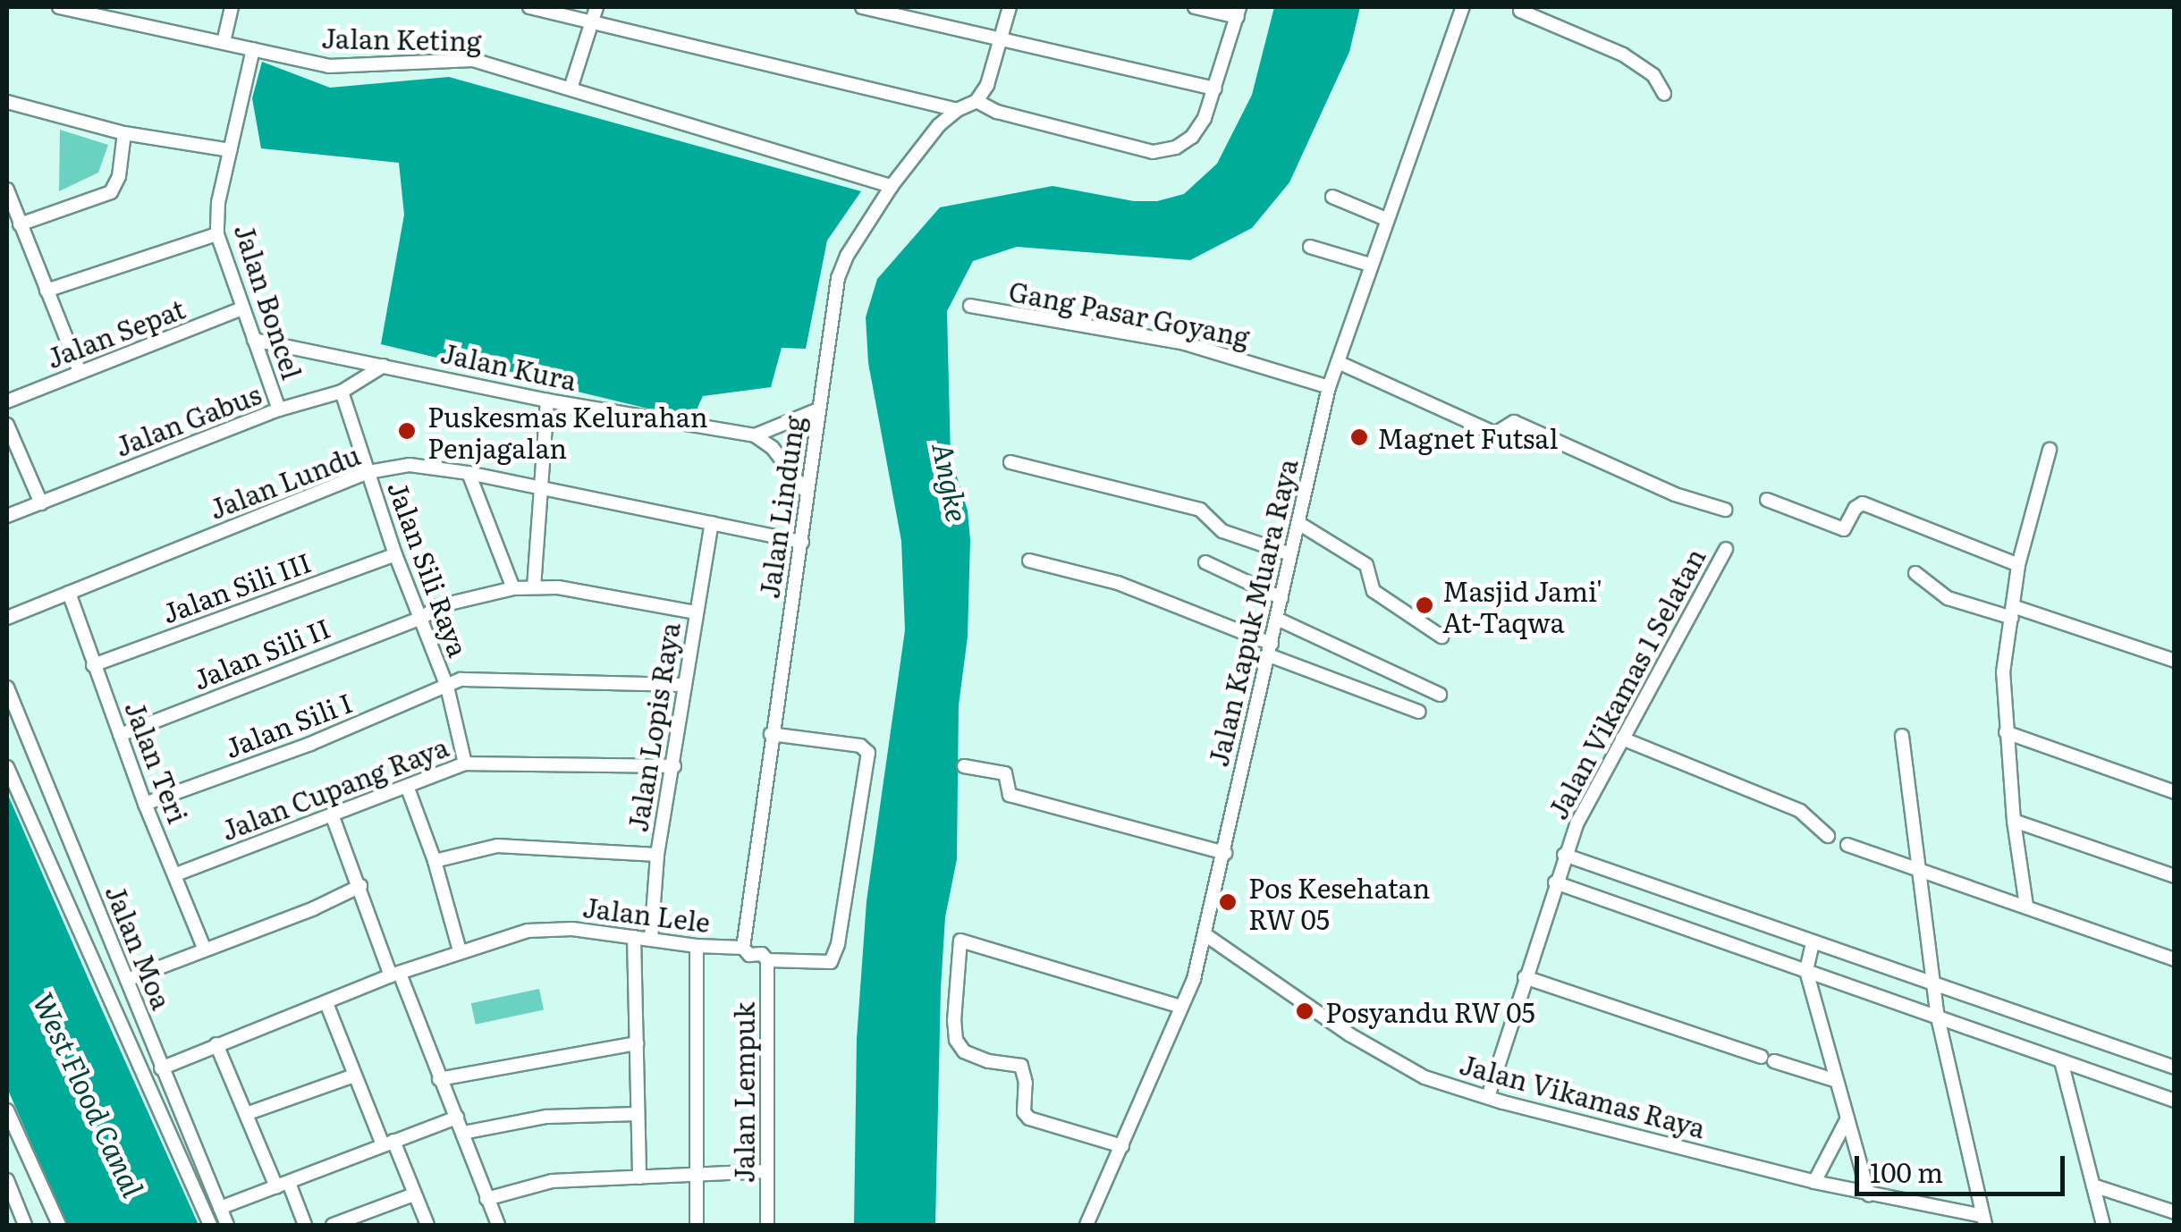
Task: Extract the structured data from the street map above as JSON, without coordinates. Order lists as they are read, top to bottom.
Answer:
{
  "streets": {
    "street": [
      "Jalan Keting",
      "Jalan Boncel",
      "Gang Pasar Goyang",
      "Jalan Sepat",
      "Jalan Kura",
      "Jalan Gabus",
      "Jalan Lundu",
      "Jalan Lindung",
      "Jalan Sili Raya",
      "Jalan Sili III",
      "Jalan Kapuk Muara Raya",
      "Jalan Sili II",
      "Jalan Vikamas 1 Selatan",
      "Jalan Sili I",
      "Jalan Lopis Raya",
      "Jalan Teri",
      "Jalan Cupang Raya",
      "Jalan Lele",
      "Jalan Moa",
      "Jalan Lempuk",
      "Jalan Vikamas Raya"
    ]
  },
  "crossings": [
    ["Jalan Keting", "Jalan Boncel"],
    ["Jalan Keting", "Jalan Lindung"],
    ["Jalan Boncel", "Jalan Sepat"],
    ["Jalan Boncel", "Jalan Kura"],
    ["Jalan Boncel", "Jalan Gabus"],
    ["Gang Pasar Goyang", "Jalan Kapuk Muara Raya"],
    ["Jalan Kura", "Jalan Gabus"],
    ["Jalan Gabus", "Jalan Sili Raya"],
    ["Jalan Lundu", "Jalan Lindung"],
    ["Jalan Lundu", "Jalan Sili Raya"],
    ["Jalan Lundu", "Jalan Lopis Raya"],
    ["Jalan Lundu", "Jalan Teri"],
    ["Jalan Lindung", "Jalan Lele"],
    ["Jalan Sili Raya", "Jalan Sili III"],
    ["Jalan Sili Raya", "Jalan Sili II"],
    ["Jalan Sili Raya", "Jalan Sili I"],
    ["Jalan Sili Raya", "Jalan Cupang Raya"],
    ["Jalan Sili III", "Jalan Teri"],
    ["Jalan Kapuk Muara Raya", "Jalan Vikamas Raya"],
    ["Jalan Sili II", "Jalan Lopis Raya"],
    ["Jalan Sili II", "Jalan Teri"],
    ["Jalan Vikamas 1 Selatan", "Jalan Vikamas Raya"],
    ["Jalan Sili I", "Jalan Lopis Raya"],
    ["Jalan Sili I", "Jalan Teri"],
    ["Jalan Lopis Raya", "Jalan Cupang Raya"],
    ["Jalan Lopis Raya", "Jalan Lele"],
    ["Jalan Teri", "Jalan Cupang Raya"],
    ["Jalan Lele", "Jalan Moa"],
    ["Jalan Lele", "Jalan Lempuk"]
  ],
  "water": ["Angke", "West Flood Canal"],
  "places": [
    "Puskesmas Kelurahan Penjagalan",
    "Magnet Futsal",
    "Masjid Jami' At-Taqwa",
    "Pos Kesehatan RW 05",
    "Posyandu RW 05"
  ],
  "scale_bar": "100 m"
}
